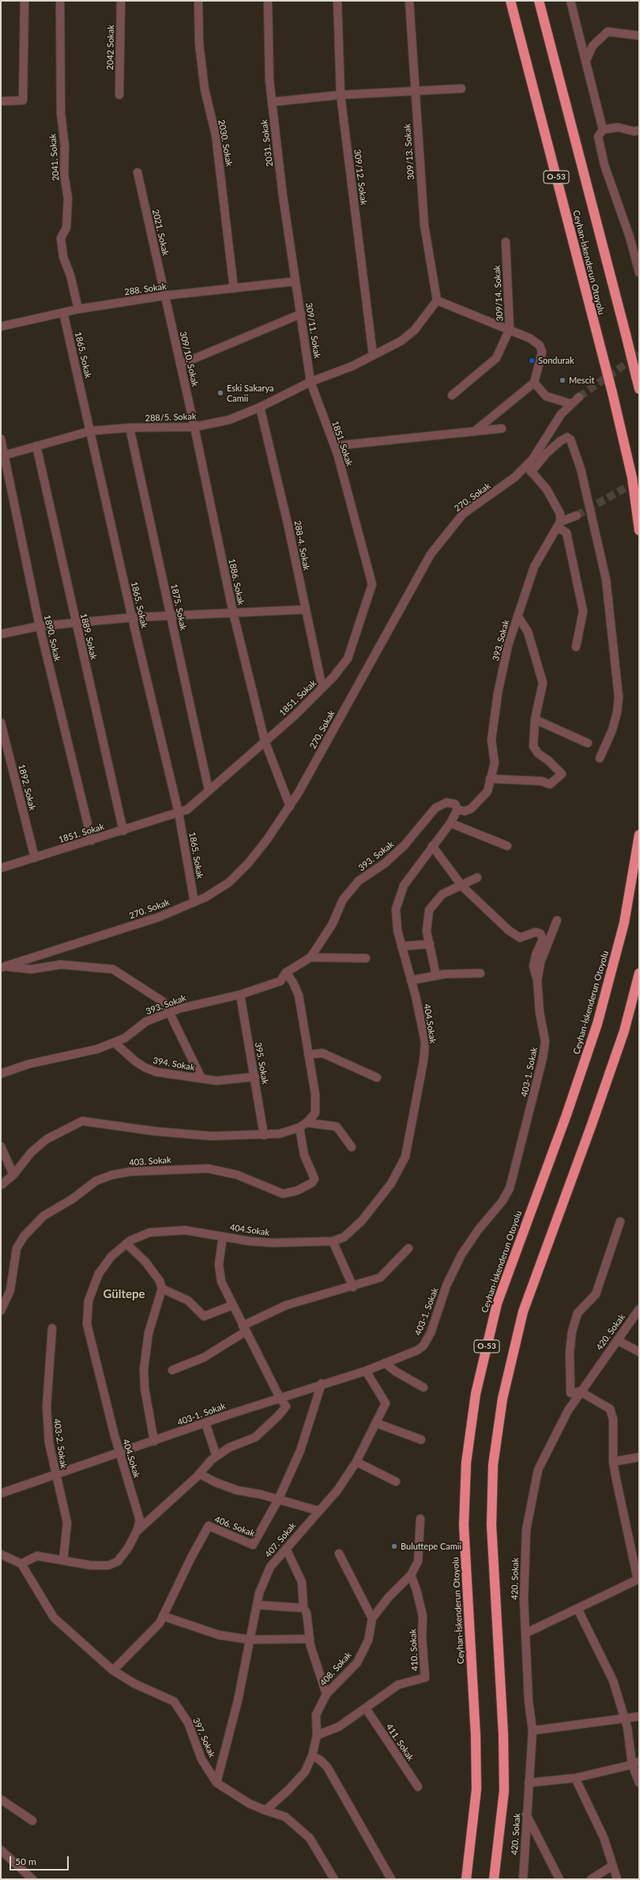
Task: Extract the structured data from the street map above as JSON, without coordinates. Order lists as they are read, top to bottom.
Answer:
{
  "streets": {
    "highway": ["O-53", "Ceyhan-İskenderun Otoyolu"],
    "street": [
      "2042 Sokak",
      "2030. Sokak",
      "2031. Sokak",
      "309/13. Sokak",
      "2041. Sokak",
      "309/12. Sokak",
      "2021. Sokak",
      "288. Sokak",
      "309/14. Sokak",
      "309/11. Sokak",
      "1865. Sokak",
      "309/10. Sokak",
      "288/5. Sokak",
      "1851. Sokak",
      "270. Sokak",
      "288-4. Sokak",
      "1886. Sokak",
      "1875. Sokak",
      "1889. Sokak",
      "1890. Sokak",
      "393. Sokak",
      "1892. Sokak",
      "404.Sokak",
      "395. Sokak",
      "394. Sokak",
      "403-1. Sokak",
      "403. Sokak",
      "420. Sokak",
      "403-2. Sokak",
      "406. Sokak",
      "407. Sokak",
      "410. Sokak",
      "408. Sokak",
      "397. Sokak",
      "411. Sokak"
    ]
  },
  "crossings": [
    ["2030. Sokak", "288. Sokak"],
    ["2031. Sokak", "288. Sokak"],
    ["2031. Sokak", "309/11. Sokak"],
    ["309/13. Sokak", "288/5. Sokak"],
    ["2041. Sokak", "288. Sokak"],
    ["309/12. Sokak", "288/5. Sokak"],
    ["2021. Sokak", "288. Sokak"],
    ["2021. Sokak", "309/10. Sokak"],
    ["288. Sokak", "309/11. Sokak"],
    ["288. Sokak", "1865. Sokak"],
    ["288. Sokak", "309/10. Sokak"],
    ["309/11. Sokak", "288/5. Sokak"],
    ["309/11. Sokak", "1851. Sokak"],
    ["1865. Sokak", "288/5. Sokak"],
    ["1865. Sokak", "1851. Sokak"],
    ["1865. Sokak", "270. Sokak"],
    ["309/10. Sokak", "288/5. Sokak"],
    ["309/10. Sokak", "1886. Sokak"],
    ["288/5. Sokak", "1851. Sokak"],
    ["288/5. Sokak", "288-4. Sokak"],
    ["288/5. Sokak", "1886. Sokak"],
    ["288/5. Sokak", "1875. Sokak"],
    ["288/5. Sokak", "1889. Sokak"],
    ["288/5. Sokak", "1890. Sokak"],
    ["1851. Sokak", "288-4. Sokak"],
    ["1851. Sokak", "1886. Sokak"],
    ["1851. Sokak", "1875. Sokak"],
    ["1851. Sokak", "1889. Sokak"],
    ["1851. Sokak", "1890. Sokak"],
    ["1851. Sokak", "1892. Sokak"],
    ["270. Sokak", "1886. Sokak"],
    ["270. Sokak", "394. Sokak"],
    ["393. Sokak", "404.Sokak"],
    ["393. Sokak", "395. Sokak"],
    ["393. Sokak", "394. Sokak"],
    ["404.Sokak", "403-1. Sokak"],
    ["404.Sokak", "403-2. Sokak"],
    ["404.Sokak", "397. Sokak"],
    ["395. Sokak", "394. Sokak"],
    ["403-1. Sokak", "403-2. Sokak"],
    ["403-1. Sokak", "406. Sokak"],
    ["403-1. Sokak", "407. Sokak"],
    ["406. Sokak", "397. Sokak"],
    ["407. Sokak", "397. Sokak"],
    ["410. Sokak", "408. Sokak"],
    ["410. Sokak", "411. Sokak"],
    ["408. Sokak", "397. Sokak"]
  ],
  "districts": ["Gültepe"],
  "places": [
    "Sondurak",
    "Mescit",
    "Eski Sakarya Camii",
    "Buluttepe Camii"
  ],
  "scale_bar": "50 m"
}
